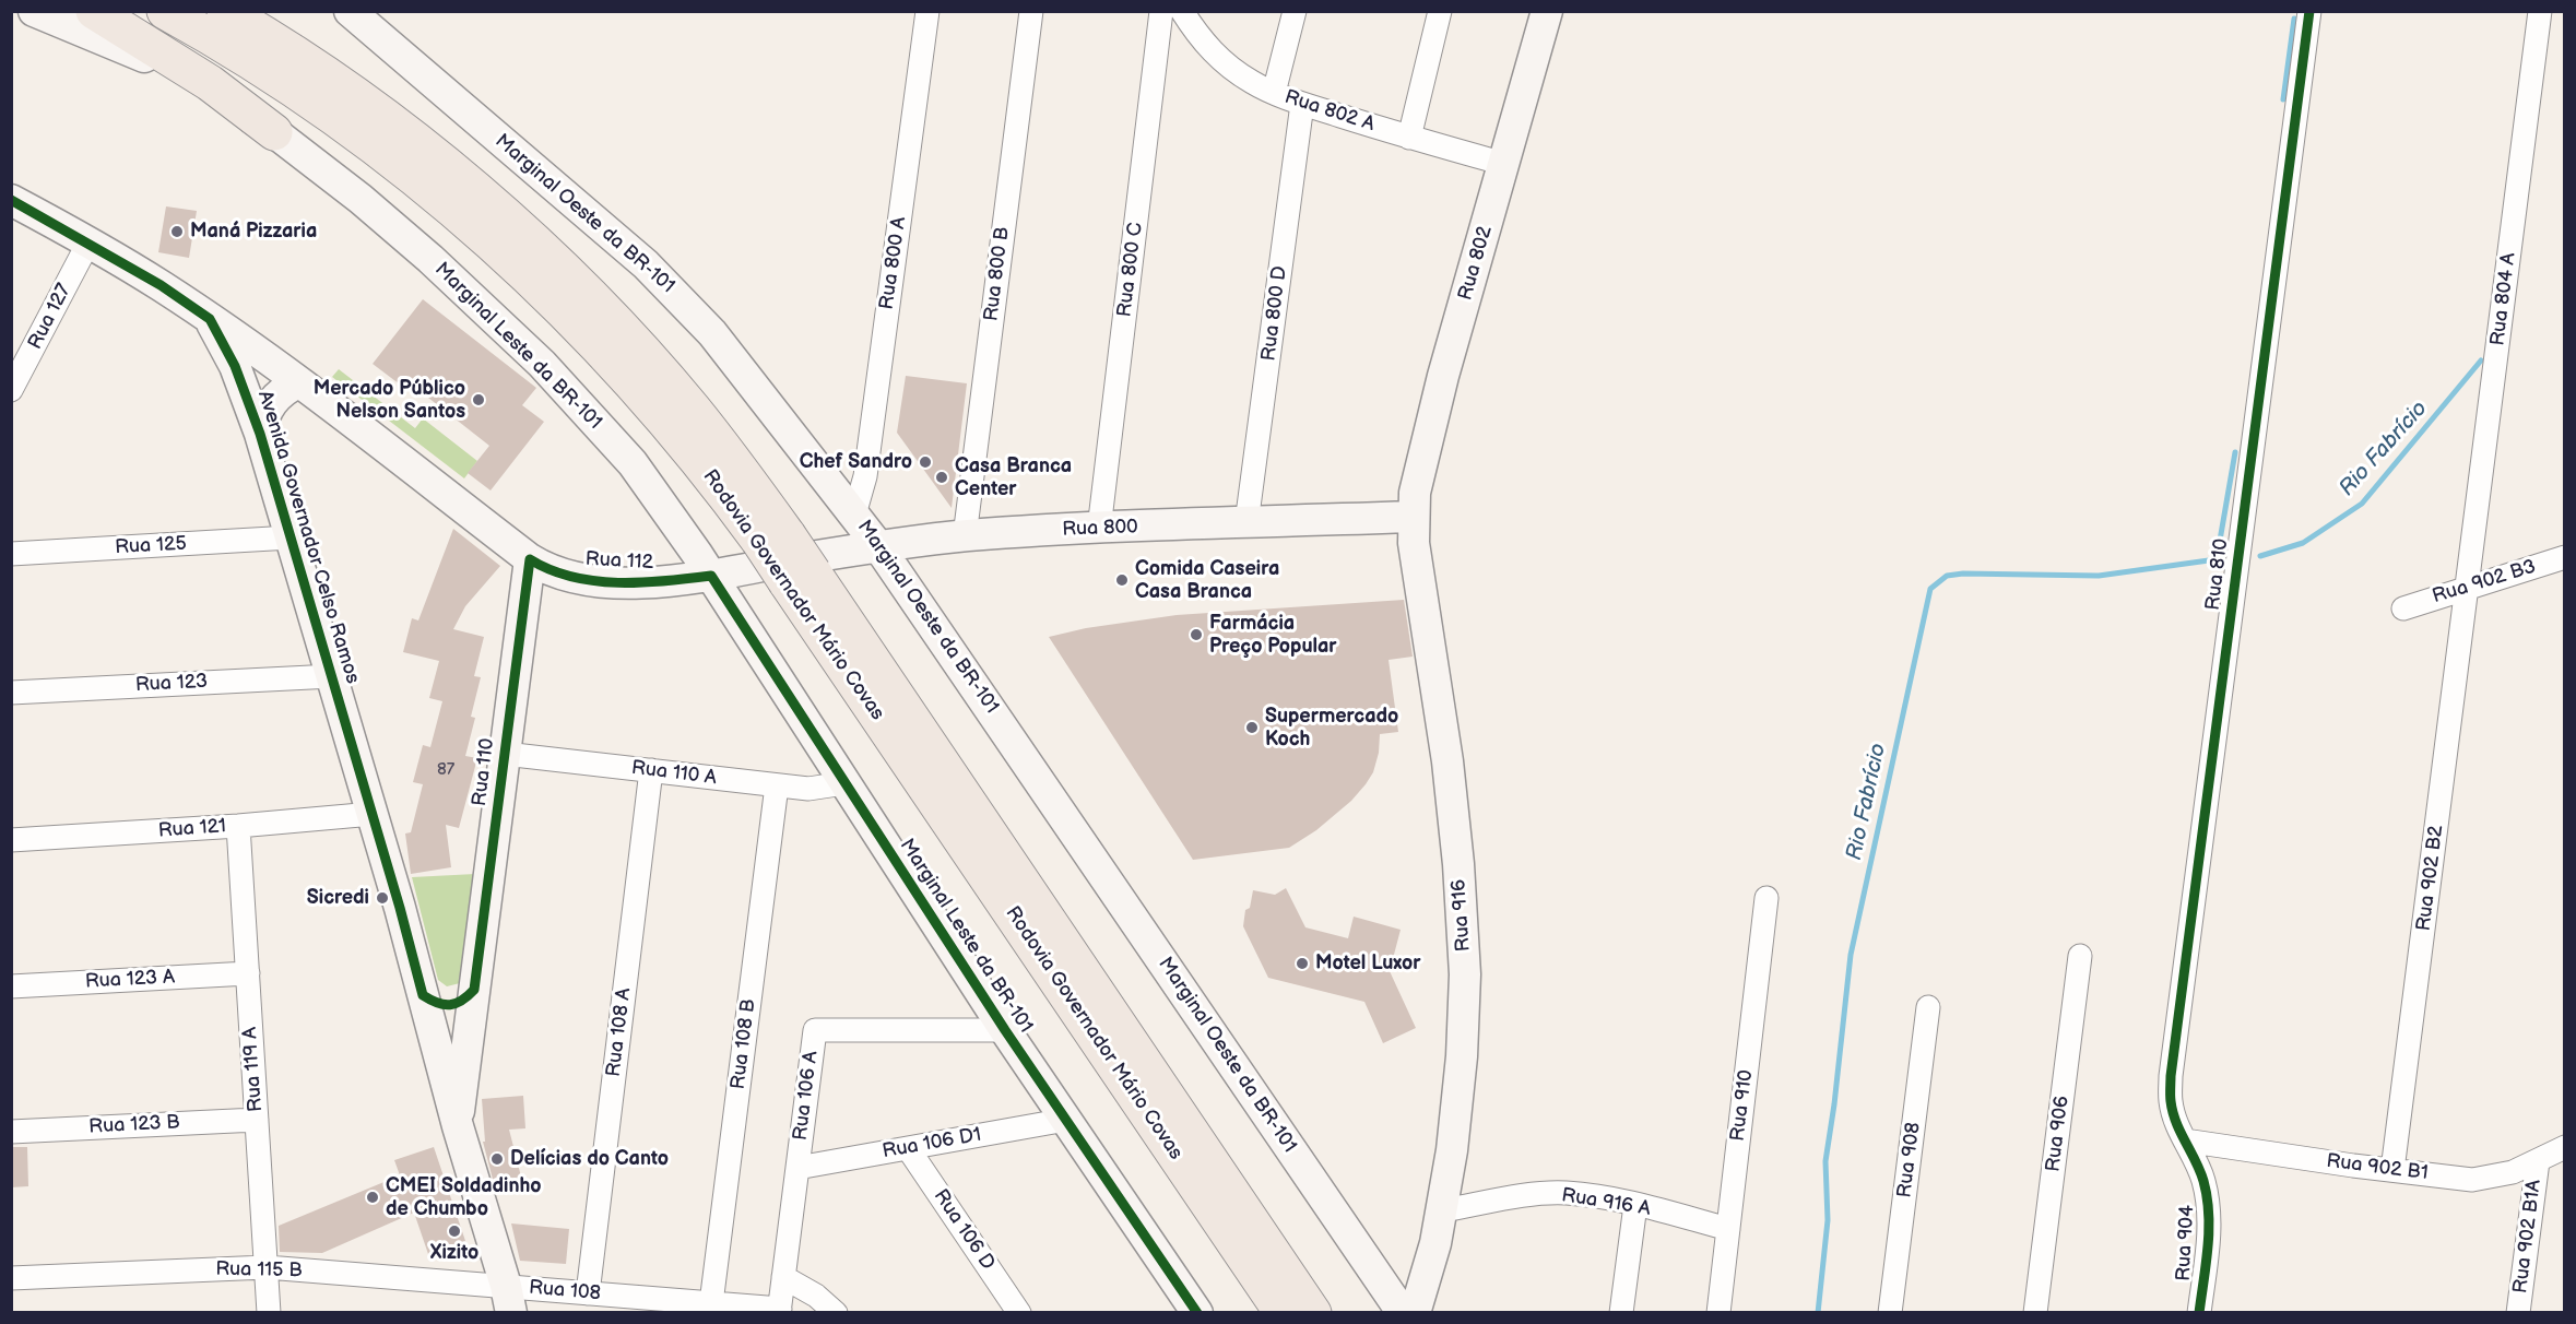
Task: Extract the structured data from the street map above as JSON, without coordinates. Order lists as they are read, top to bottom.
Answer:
{
  "streets": {
    "highway": ["Rodovia Governador Mário Covas"],
    "main road": [
      "Marginal Oeste da BR-101",
      "Rua 802",
      "Marginal Leste da BR-101",
      "Rua 800",
      "Avenida Governador Celso Ramos",
      "Rua 112",
      "Rua 110",
      "Rua 916"
    ],
    "street": [
      "Rua 802 A",
      "Rua 800 A",
      "Rua 800 C",
      "Rua 800 B",
      "Rua 804 A",
      "Rua 800 D",
      "Rua 127",
      "Rua 125",
      "Rua 810",
      "Rua 902 B3",
      "Rua 123",
      "Rua 110 A",
      "Rua 121",
      "Rua 902 B2",
      "Rua 123 A",
      "Rua 108 A",
      "Rua 108 B",
      "Rua 119 A",
      "Rua 106 A",
      "Rua 910",
      "Rua 123 B",
      "Rua 906",
      "Rua 106 D1",
      "Rua 908",
      "Rua 902 B1",
      "Rua 916 A",
      "Rua 106 D",
      "Rua 902 B1A",
      "Rua 904",
      "Rua 115 B",
      "Rua 108"
    ]
  },
  "crossings": [
    ["Rua 802 A", "Rua 802"],
    ["Rua 802 A", "Rua 800 D"],
    ["Marginal Oeste da BR-101", "Rua 800 A"],
    ["Marginal Oeste da BR-101", "Rua 800"],
    ["Rua 802", "Rua 800"],
    ["Rua 802", "Rua 916"],
    ["Rua 800 C", "Rua 800"],
    ["Rua 800 B", "Rua 800"],
    ["Rua 804 A", "Rua 902 B3"],
    ["Rua 804 A", "Rua 902 B2"],
    ["Rua 800 D", "Rua 800"],
    ["Marginal Leste da BR-101", "Rua 112"],
    ["Marginal Leste da BR-101", "Rua 110 A"],
    ["Marginal Leste da BR-101", "Rua 106 A"],
    ["Marginal Leste da BR-101", "Rua 106 D1"],
    ["Rua 800", "Rua 112"],
    ["Rua 800", "Rodovia Governador Mário Covas"],
    ["Rua 800", "Rua 916"],
    ["Avenida Governador Celso Ramos", "Rua 125"],
    ["Avenida Governador Celso Ramos", "Rua 112"],
    ["Avenida Governador Celso Ramos", "Rua 123"],
    ["Avenida Governador Celso Ramos", "Rua 110"],
    ["Avenida Governador Celso Ramos", "Rua 121"],
    ["Avenida Governador Celso Ramos", "Rua 115 B"],
    ["Avenida Governador Celso Ramos", "Rua 108"],
    ["Rua 112", "Rodovia Governador Mário Covas"],
    ["Rua 112", "Rua 110"],
    ["Rua 810", "Rua 902 B1"],
    ["Rua 810", "Rua 904"],
    ["Rua 902 B3", "Rua 902 B2"],
    ["Rua 110", "Rua 110 A"],
    ["Rua 110 A", "Rua 108 A"],
    ["Rua 110 A", "Rua 108 B"],
    ["Rua 121", "Rua 119 A"],
    ["Rua 902 B2", "Rua 902 B1"],
    ["Rua 916", "Rua 916 A"],
    ["Rua 123 A", "Rua 119 A"],
    ["Rua 108 A", "Rua 108"],
    ["Rua 108 B", "Rua 108"],
    ["Rua 119 A", "Rua 123 B"],
    ["Rua 119 A", "Rua 115 B"],
    ["Rua 106 A", "Rua 106 D1"],
    ["Rua 106 A", "Rua 108"],
    ["Rua 910", "Rua 916 A"],
    ["Rua 106 D1", "Rua 106 D"],
    ["Rua 902 B1", "Rua 902 B1A"],
    ["Rua 902 B1", "Rua 904"],
    ["Rua 115 B", "Rua 108"]
  ],
  "water": ["Rio Fabrício"],
  "places": [
    "Maná Pizzaria",
    "Mercado Público Nelson Santos",
    "Chef Sandro",
    "Casa Branca Center",
    "Comida Caseira Casa Branca",
    "Farmácia Preço Popular",
    "Supermercado Koch",
    "Sicredi",
    "Motel Luxor",
    "Delícias do Canto",
    "CMEI Soldadinho de Chumbo",
    "Xizito"
  ],
  "house_numbers": ["87"]
}
